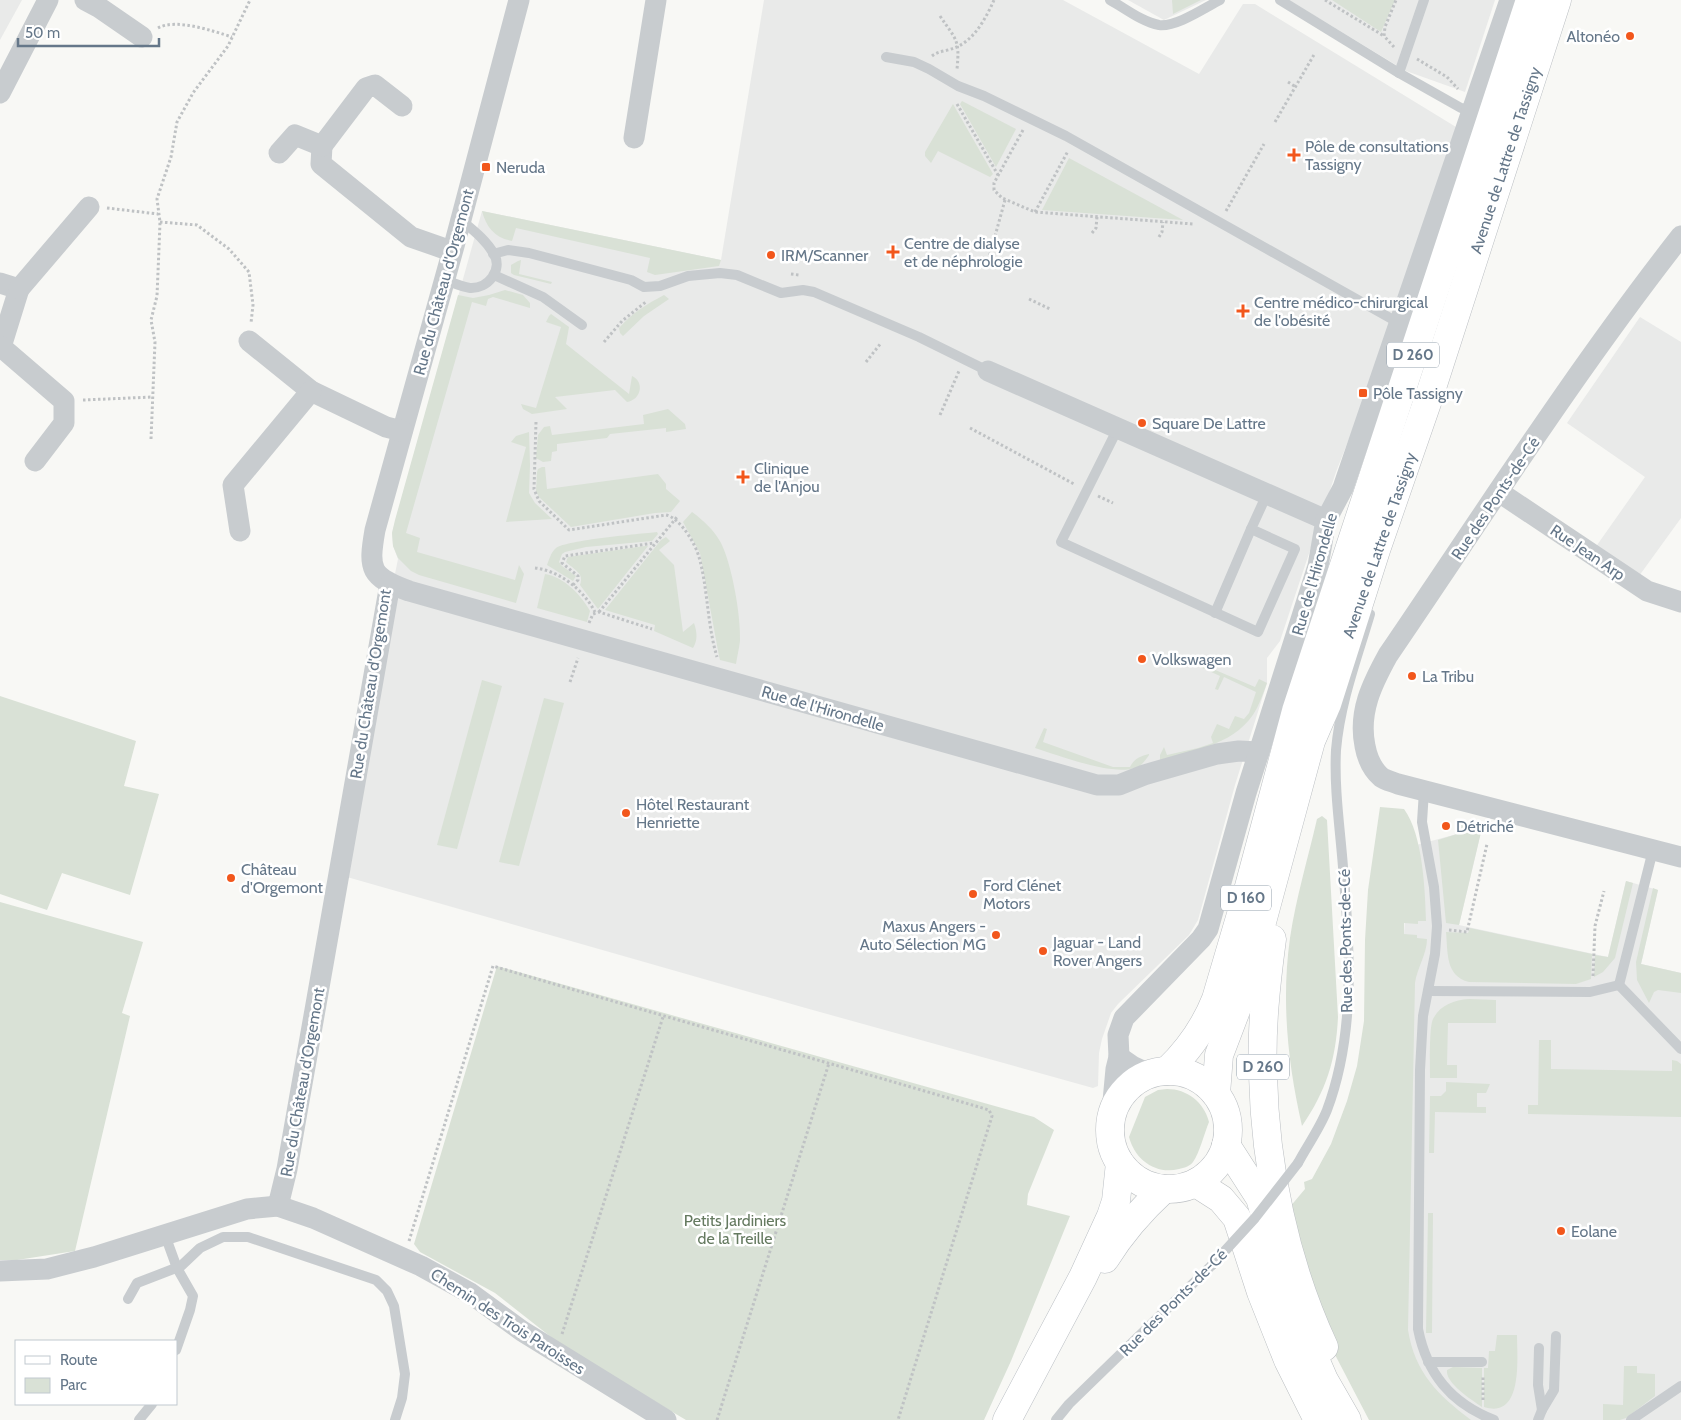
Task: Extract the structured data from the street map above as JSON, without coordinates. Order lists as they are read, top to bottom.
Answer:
{
  "streets": {
    "main road": ["Avenue de Lattre de Tassigny", "D 260", "D 160"],
    "street": [
      "Rue du Château d'Orgemont",
      "Rue des Ponts-de-Cé",
      "Rue Jean Arp",
      "Rue de l'Hirondelle",
      "Chemin des Trois Paroisses"
    ]
  },
  "crossings": [
    ["Avenue de Lattre de Tassigny", "D 260"],
    ["Avenue de Lattre de Tassigny", "Rue de l'Hirondelle"],
    ["Avenue de Lattre de Tassigny", "D 160"],
    ["Rue du Château d'Orgemont", "Rue de l'Hirondelle"],
    ["Rue du Château d'Orgemont", "Chemin des Trois Paroisses"],
    ["Rue des Ponts-de-Cé", "Rue Jean Arp"],
    ["Rue de l'Hirondelle", "D 160"]
  ],
  "parks": ["Petits Jardiniers de la Treille"],
  "places": {
    "other": [
      "Altonéo",
      "IRM/Scanner",
      "Square De Lattre",
      "Volkswagen",
      "La Tribu",
      "Hôtel Restaurant Henriette",
      "Détriché",
      "Château d'Orgemont",
      "Ford Clénet Motors",
      "Maxus Angers - Auto Sélection MG",
      "Jaguar - Land Rover Angers",
      "Eolane"
    ],
    "health": [
      "Pôle de consultations Tassigny",
      "Centre de dialyse et de néphrologie",
      "Centre médico-chirurgical de l'obésité",
      "Clinique de l'Anjou"
    ],
    "transit": ["Neruda", "Pôle Tassigny"]
  },
  "legend": ["Route", "Parc"],
  "scale_bar": "50 m"
}
